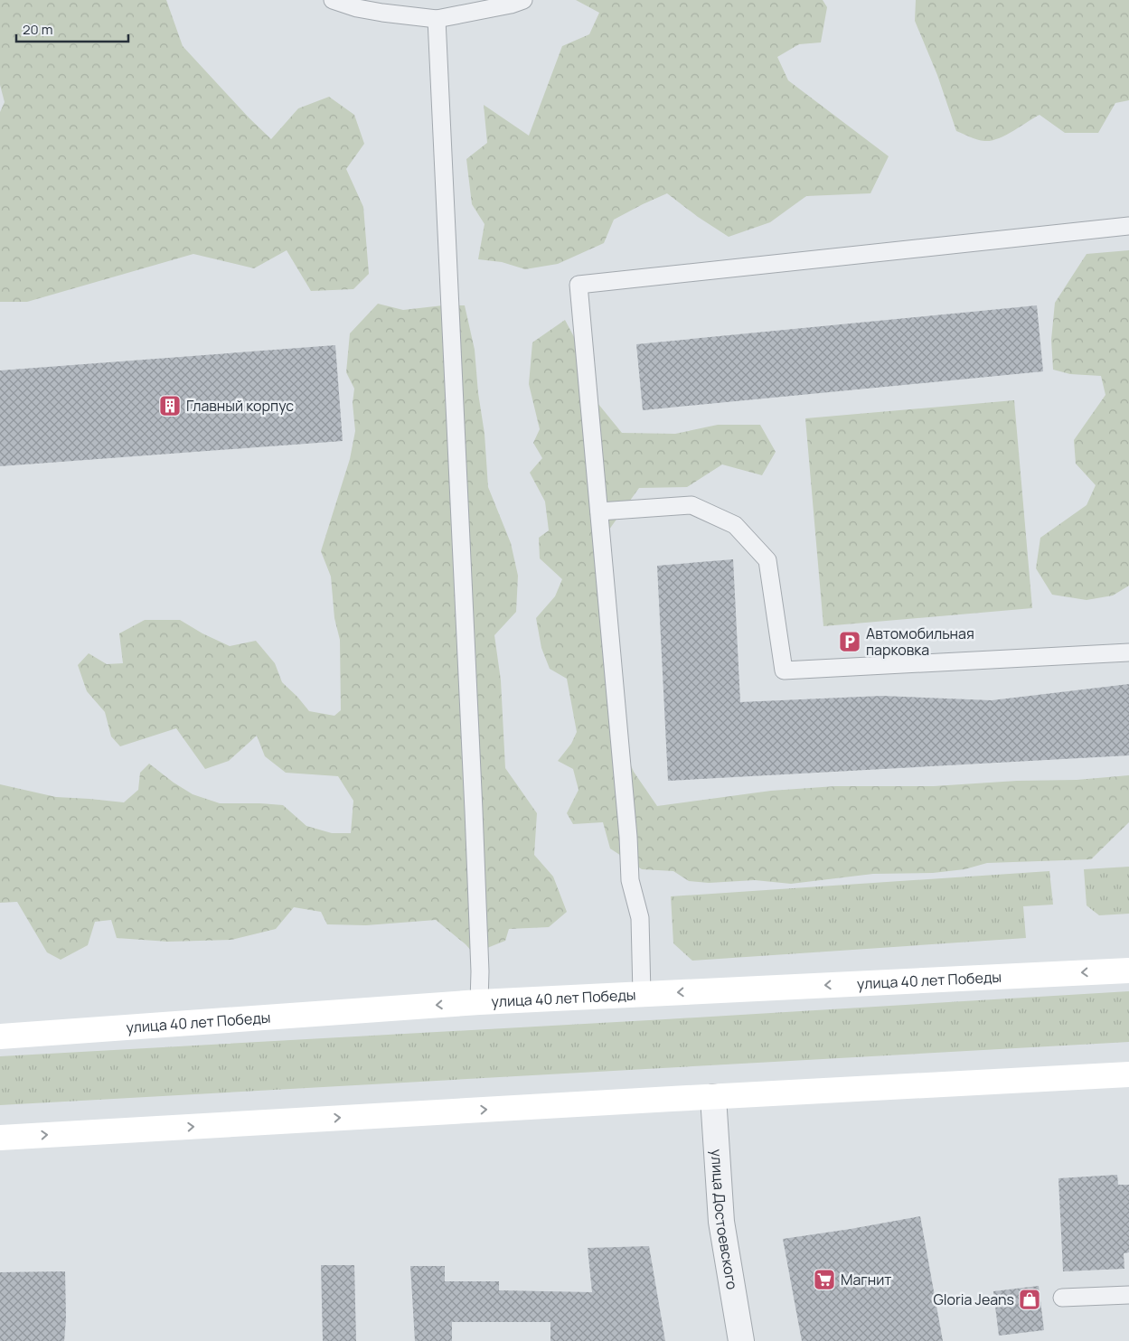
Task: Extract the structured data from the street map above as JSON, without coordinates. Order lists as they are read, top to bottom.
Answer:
{
  "streets": {
    "main road": ["улица 40 лет Победы"],
    "street": ["улица Достоевского"]
  },
  "places": {
    "building": ["Главный корпус"],
    "parking": ["Автомобильная парковка"],
    "supermarket": ["Магнит"],
    "shop": ["Gloria Jeans"]
  },
  "scale_bar": "20 m"
}
